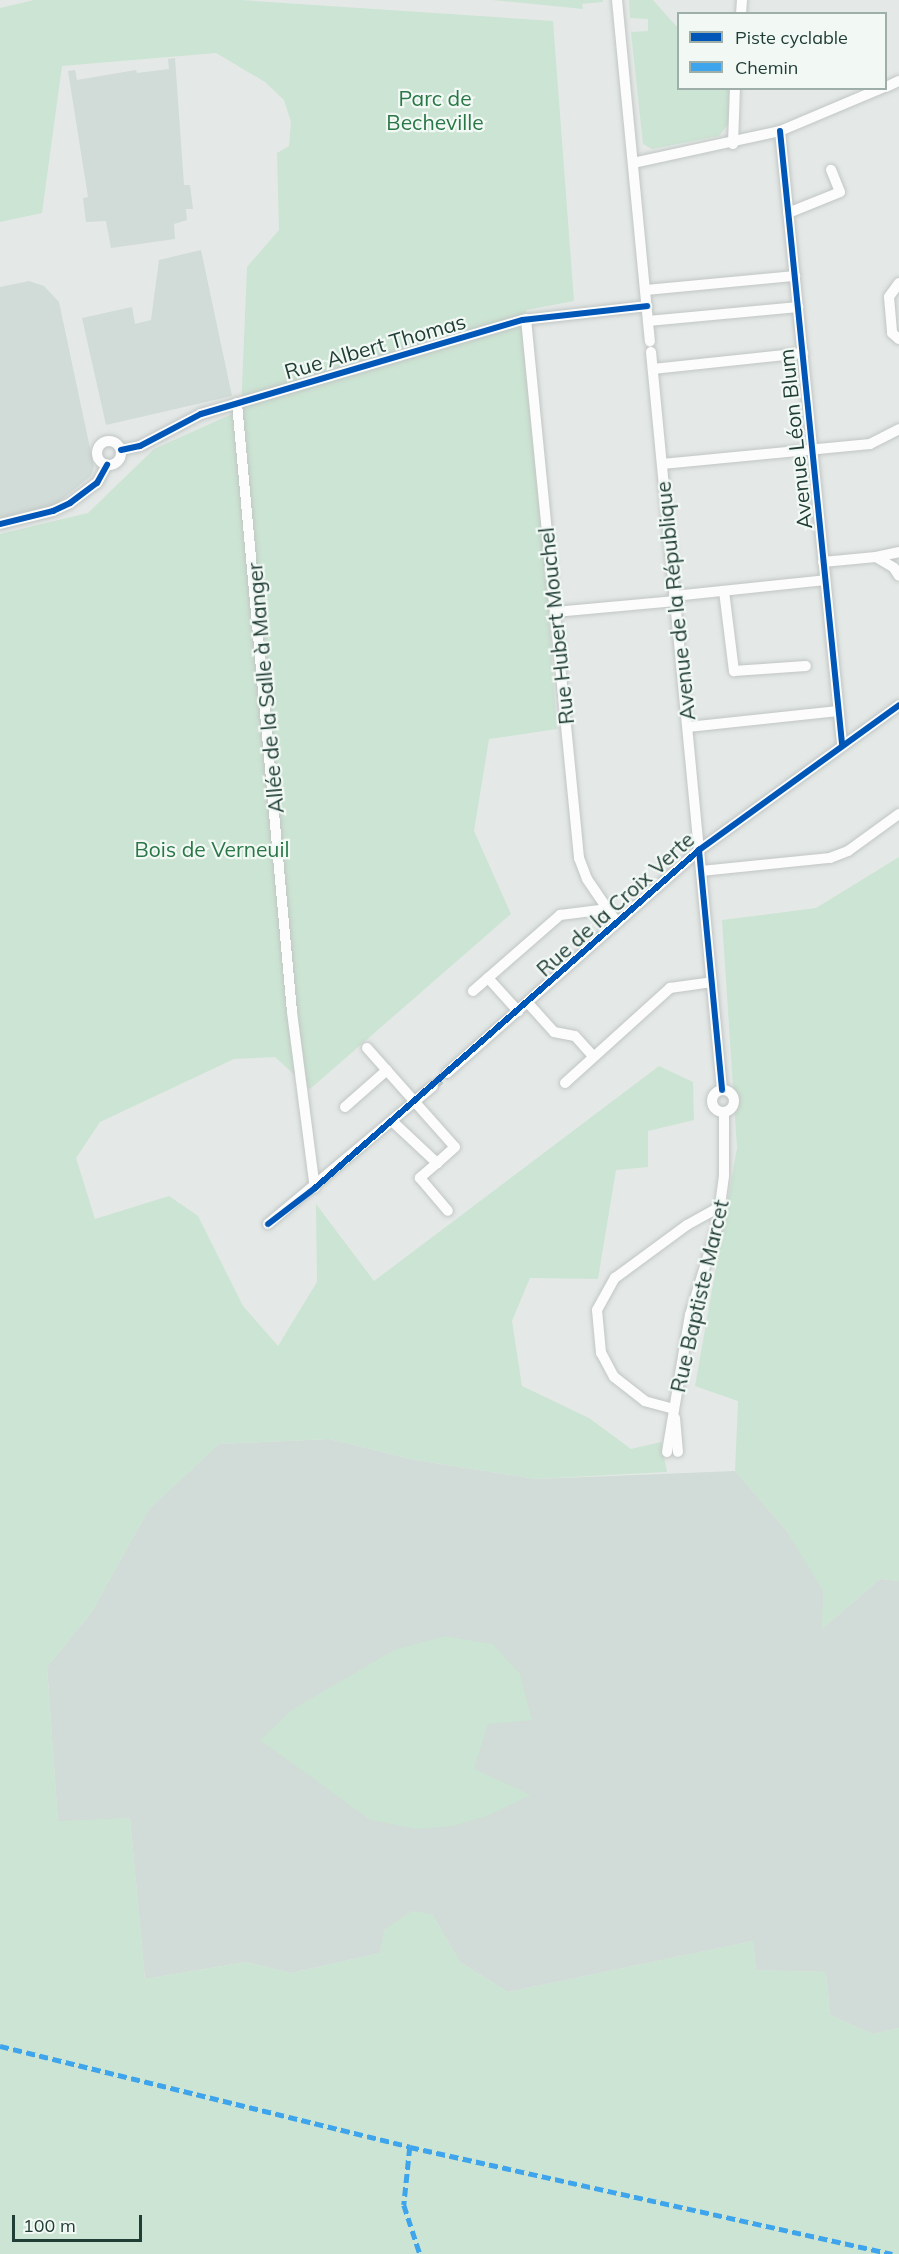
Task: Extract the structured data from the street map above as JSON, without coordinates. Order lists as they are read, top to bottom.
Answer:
{
  "streets": {
    "street": [
      "Rue Albert Thomas",
      "Avenue Léon Blum",
      "Avenue de la République",
      "Rue Hubert Mouchel",
      "Allée de la Salle à Manger",
      "Rue de la Croix Verte",
      "Rue Baptiste Marcet"
    ]
  },
  "crossings": [
    ["Rue Albert Thomas", "Avenue de la République"],
    ["Rue Albert Thomas", "Rue Hubert Mouchel"],
    ["Rue Albert Thomas", "Allée de la Salle à Manger"],
    ["Avenue Léon Blum", "Rue de la Croix Verte"],
    ["Avenue de la République", "Rue de la Croix Verte"],
    ["Avenue de la République", "Rue Baptiste Marcet"],
    ["Rue Hubert Mouchel", "Rue de la Croix Verte"],
    ["Rue de la Croix Verte", "Rue Baptiste Marcet"]
  ],
  "parks": ["Parc de Becheville", "Bois de Verneuil"],
  "legend": ["Piste cyclable", "Chemin"],
  "scale_bar": "100 m"
}
